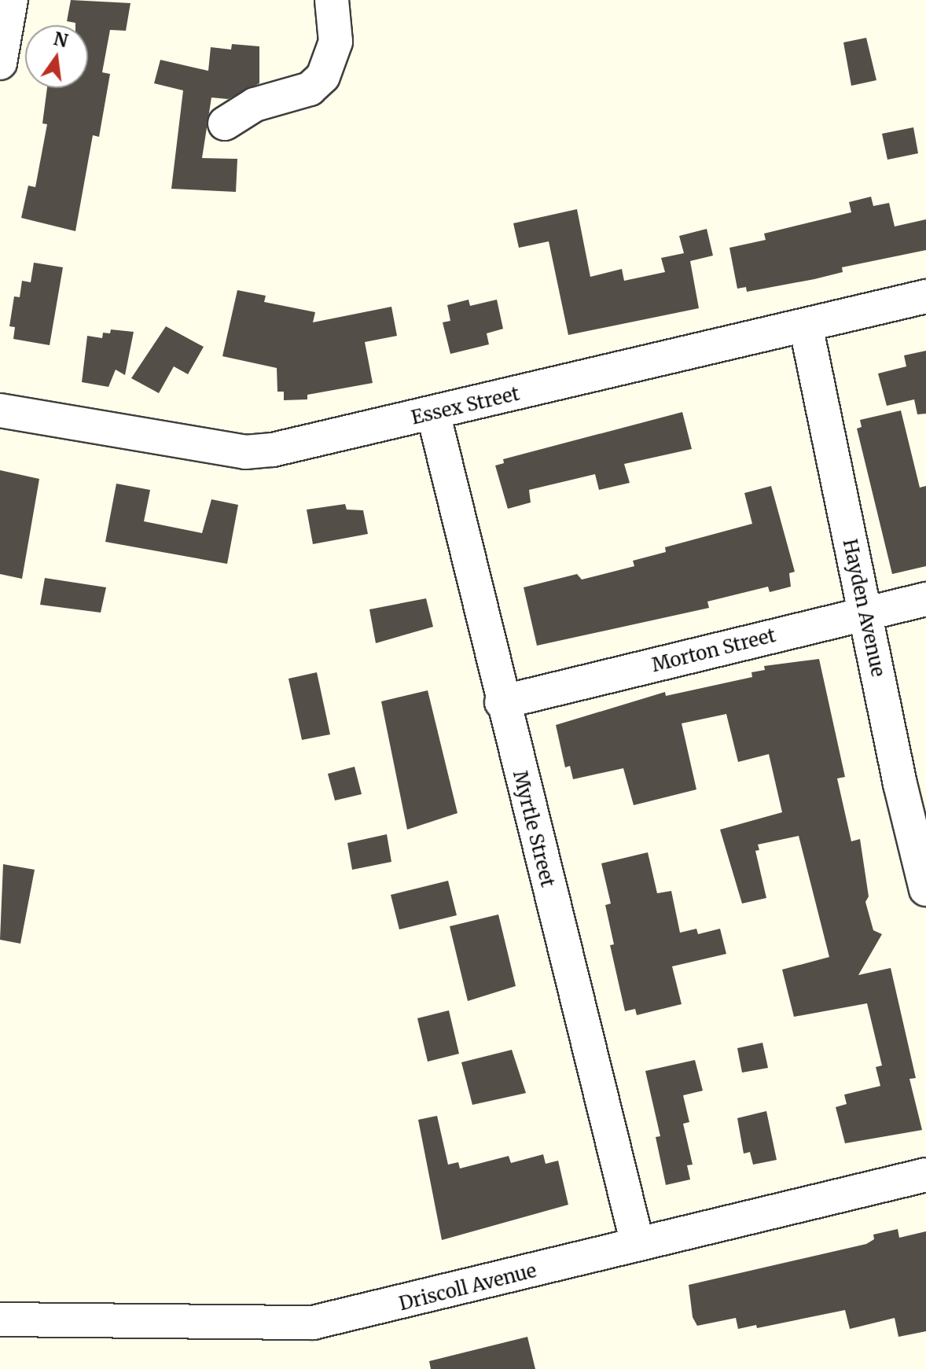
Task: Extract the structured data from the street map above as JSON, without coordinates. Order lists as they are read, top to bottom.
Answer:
{
  "streets": {
    "street": [
      "Essex Street",
      "Hayden Avenue",
      "Morton Street",
      "Myrtle Street",
      "Driscoll Avenue"
    ]
  },
  "crossings": [
    ["Essex Street", "Hayden Avenue"],
    ["Essex Street", "Myrtle Street"],
    ["Hayden Avenue", "Morton Street"],
    ["Morton Street", "Myrtle Street"],
    ["Myrtle Street", "Driscoll Avenue"]
  ],
  "north": "top"
}
